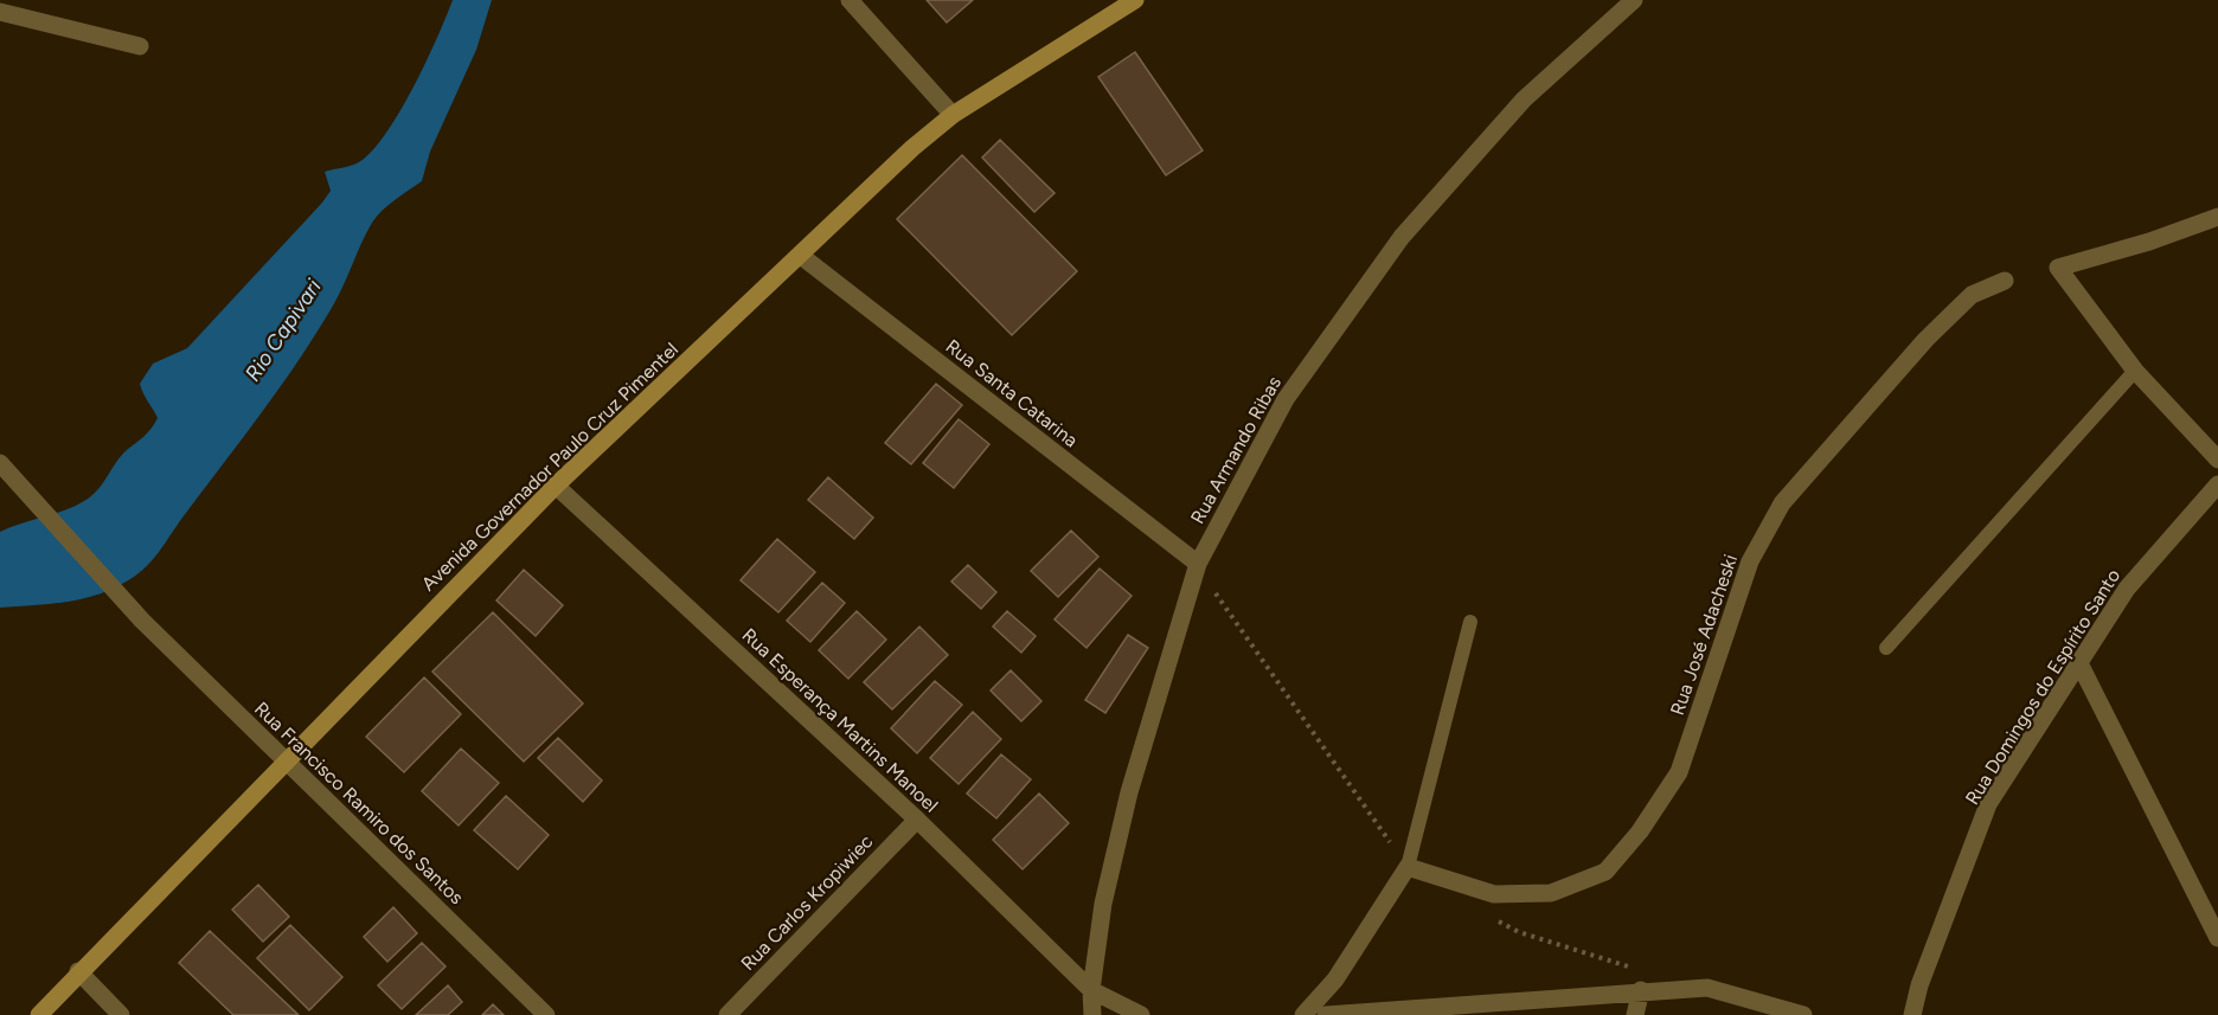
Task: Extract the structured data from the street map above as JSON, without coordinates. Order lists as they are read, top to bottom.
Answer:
{
  "streets": {
    "street": [
      "Rua Santa Catarina",
      "Rua Armando Ribas",
      "Avenida Governador Paulo Cruz Pimentel",
      "Rua José Adacheski",
      "Rua Domingos do Espírito Santo",
      "Rua Esperança Martins Manoel",
      "Rua Francisco Ramiro dos Santos",
      "Rua Carlos Kropiwiec"
    ]
  },
  "crossings": [
    ["Rua Santa Catarina", "Rua Armando Ribas"],
    ["Rua Santa Catarina", "Avenida Governador Paulo Cruz Pimentel"],
    ["Rua Armando Ribas", "Rua Esperança Martins Manoel"],
    ["Avenida Governador Paulo Cruz Pimentel", "Rua Esperança Martins Manoel"],
    ["Avenida Governador Paulo Cruz Pimentel", "Rua Francisco Ramiro dos Santos"],
    ["Rua Esperança Martins Manoel", "Rua Carlos Kropiwiec"]
  ],
  "water": ["Rio Capivari"]
}
